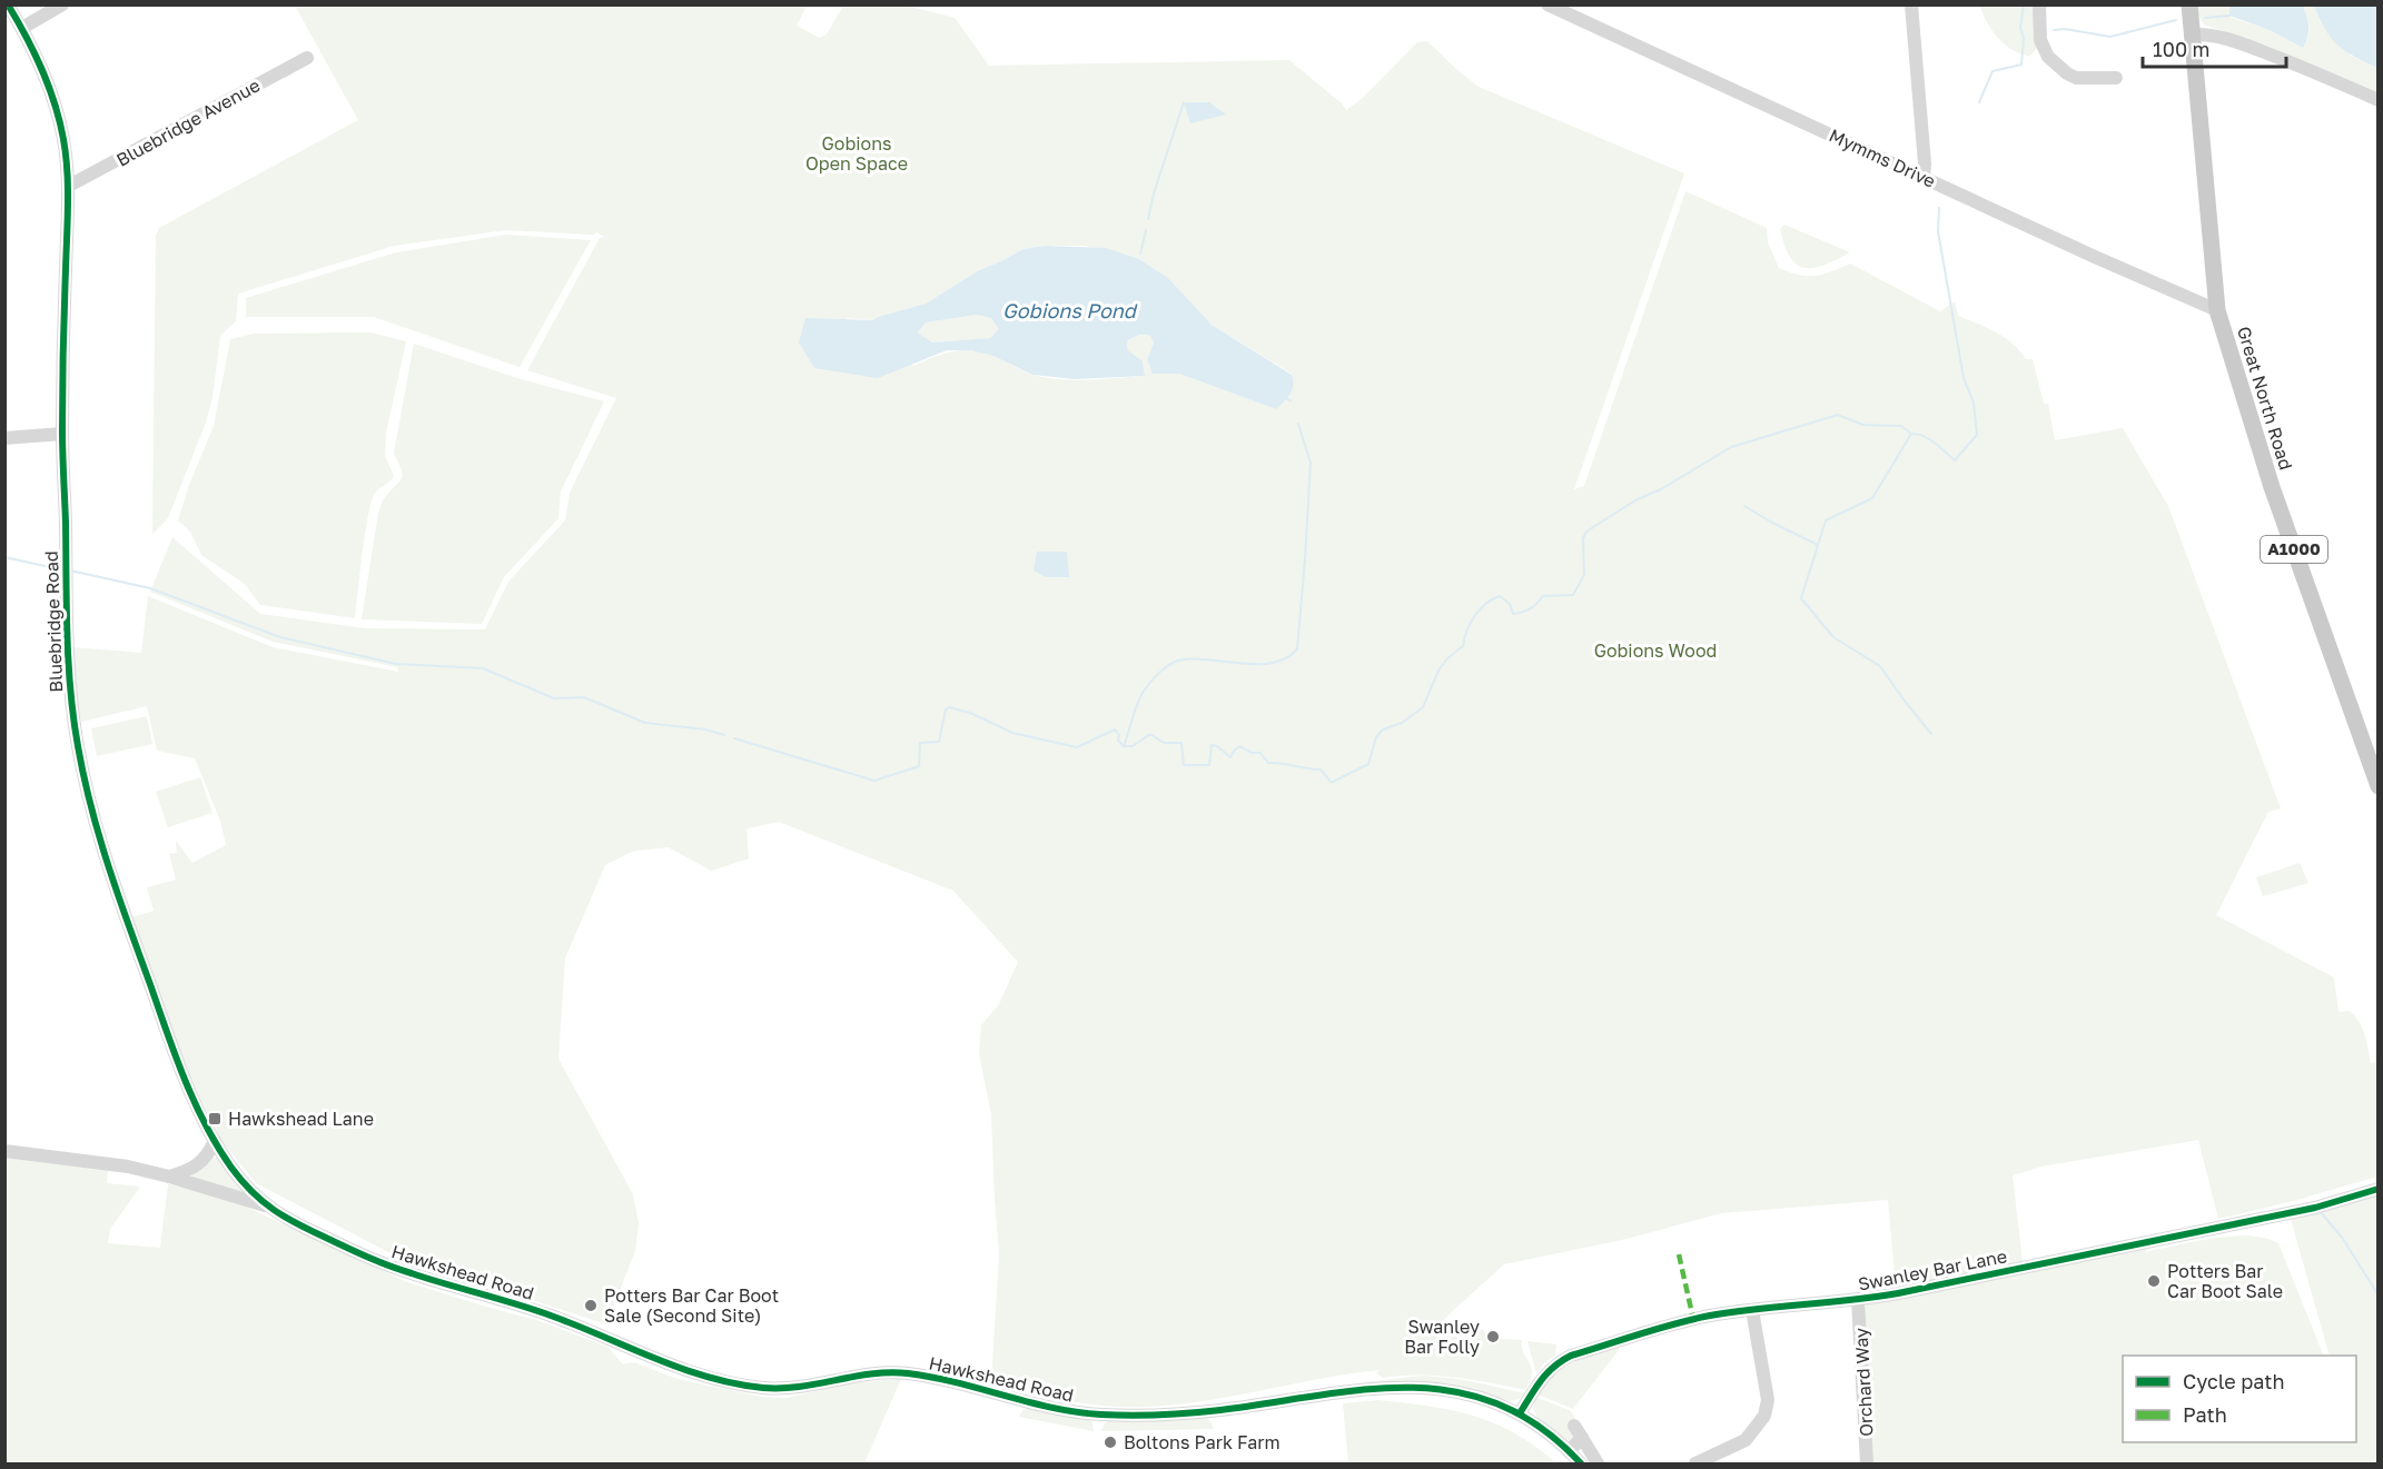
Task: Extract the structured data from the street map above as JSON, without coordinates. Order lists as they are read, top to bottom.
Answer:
{
  "streets": {
    "main road": ["Great North Road", "A1000"],
    "street": [
      "Bluebridge Avenue",
      "Mymms Drive",
      "Bluebridge Road",
      "Swanley Bar Lane",
      "Hawkshead Road",
      "Orchard Way"
    ]
  },
  "crossings": [
    ["Bluebridge Avenue", "Bluebridge Road"],
    ["Mymms Drive", "Great North Road"],
    ["Bluebridge Road", "Hawkshead Road"],
    ["Swanley Bar Lane", "Hawkshead Road"],
    ["Swanley Bar Lane", "Orchard Way"]
  ],
  "water": ["Gobions Pond"],
  "parks": ["Gobions Open Space", "Gobions Wood"],
  "places": {
    "transit": ["Hawkshead Lane"],
    "other": [
      "Potters Bar Car Boot Sale",
      "Potters Bar Car Boot Sale (Second Site)",
      "Swanley Bar Folly",
      "Boltons Park Farm"
    ]
  },
  "legend": ["Cycle path", "Path"],
  "scale_bar": "100 m"
}
